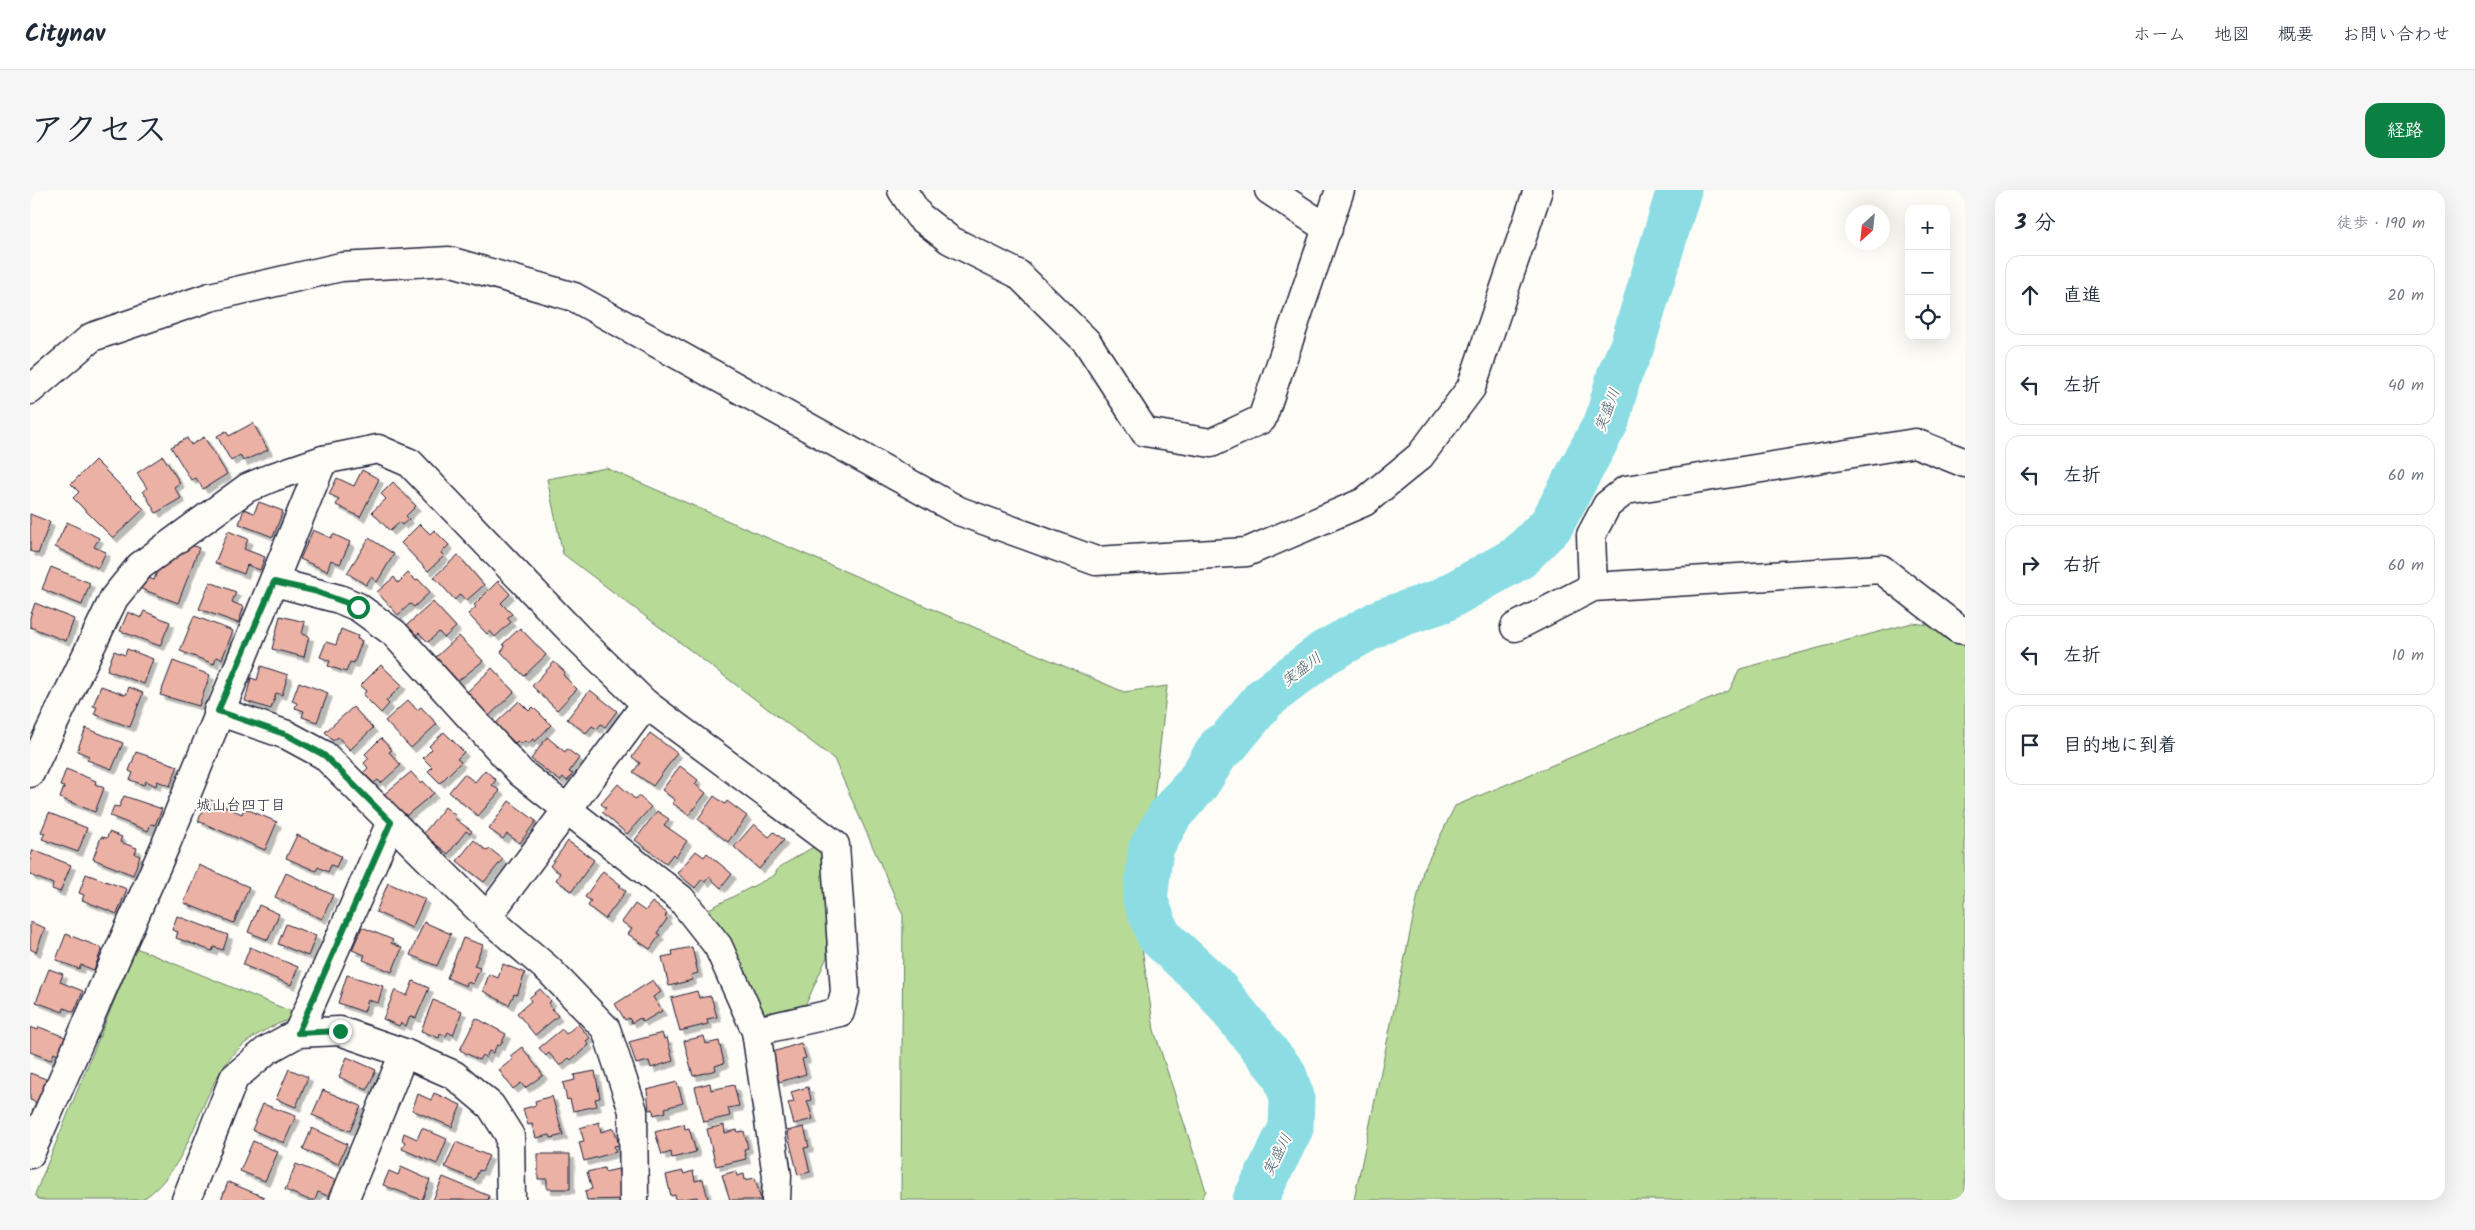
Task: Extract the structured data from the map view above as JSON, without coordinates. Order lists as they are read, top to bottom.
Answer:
{
  "districts": ["城山台四丁目"],
  "water": ["実盛川"],
  "north": "bottom left",
  "page": {
    "header": "Citynav",
    "nav": [
      "ホーム",
      "地図",
      "概要",
      "お問い合わせ"
    ],
    "title": "アクセス",
    "buttons": "経路",
    "heading": ["3 分", "徒歩 · 190 m"],
    "map_buttons": ["+", "−"],
    "list": [
      ["直進", "20 m"],
      ["左折", "40 m"],
      ["左折", "60 m"],
      ["右折", "60 m"],
      ["左折", "10 m"],
      "目的地に到着"
    ]
  }
}
